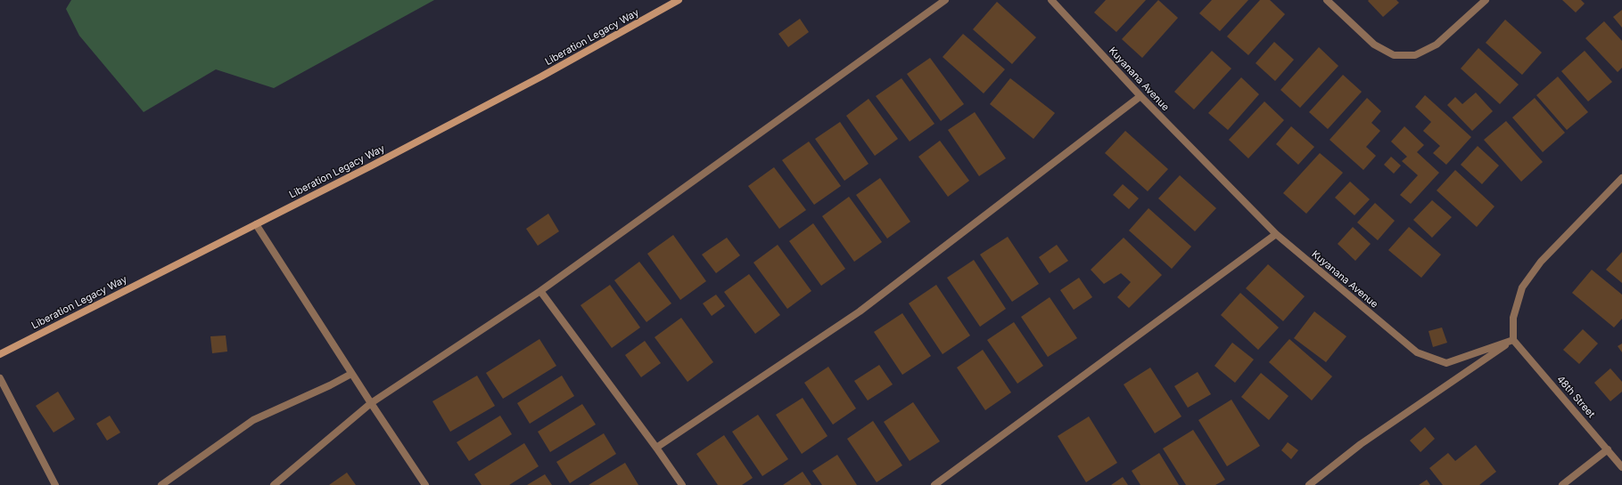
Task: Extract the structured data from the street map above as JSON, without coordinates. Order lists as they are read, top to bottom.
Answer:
{
  "streets": {
    "main road": ["Liberation Legacy Way"],
    "street": ["Kuyanana Avenue", "48th Street"]
  },
  "crossings": [
    ["Kuyanana Avenue", "48th Street"]
  ]
}
